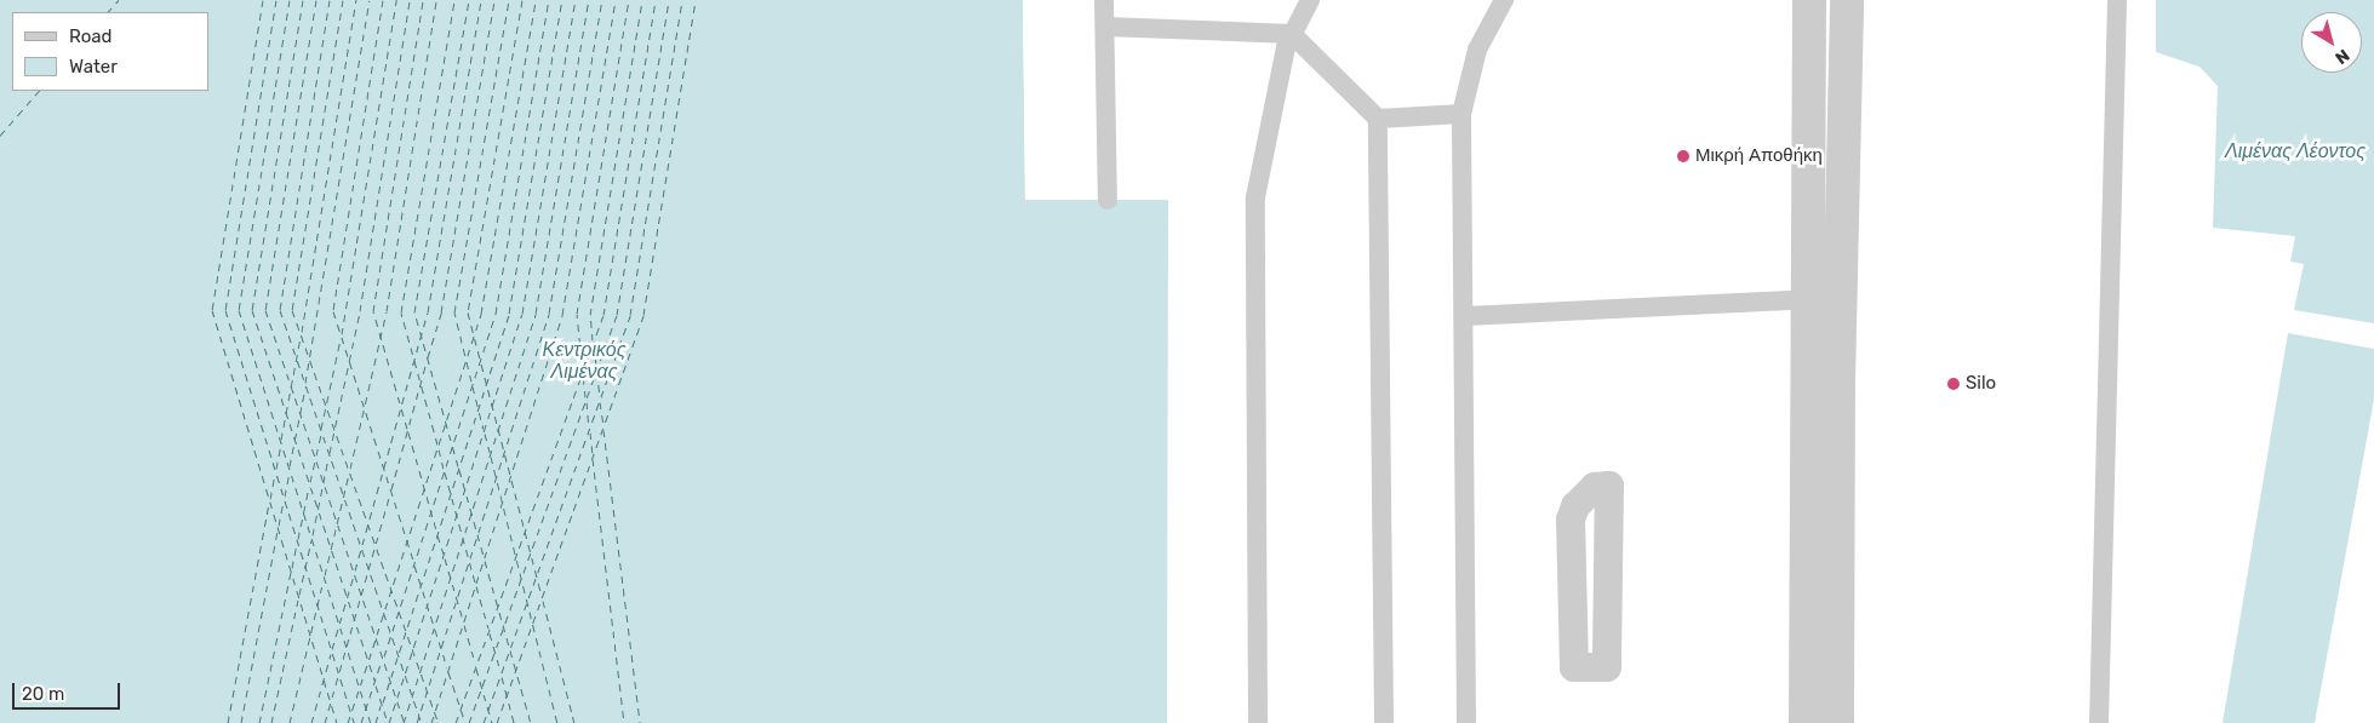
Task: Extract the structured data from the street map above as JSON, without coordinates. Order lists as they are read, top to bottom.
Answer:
{
  "water": ["Λιμένας Λέοντος", "Κεντρικός Λιμένας"],
  "places": ["Μικρή Αποθήκη", "Silo"],
  "legend": ["Road", "Water"],
  "scale_bar": "20 m",
  "north": "bottom right"
}
